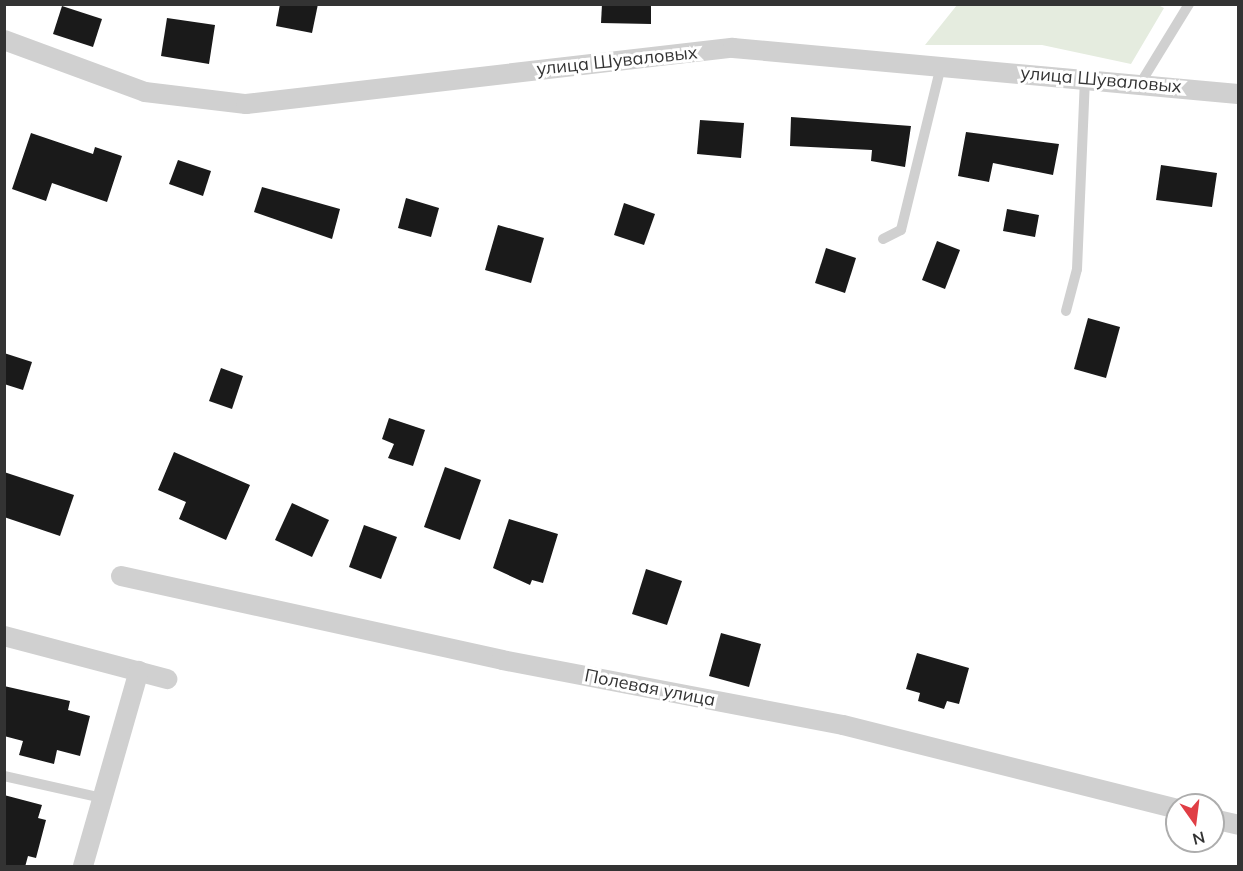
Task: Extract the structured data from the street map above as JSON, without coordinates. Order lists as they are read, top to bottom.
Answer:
{
  "streets": {
    "street": ["улица Шуваловых", "Полевая улица"]
  },
  "north": "bottom"
}
